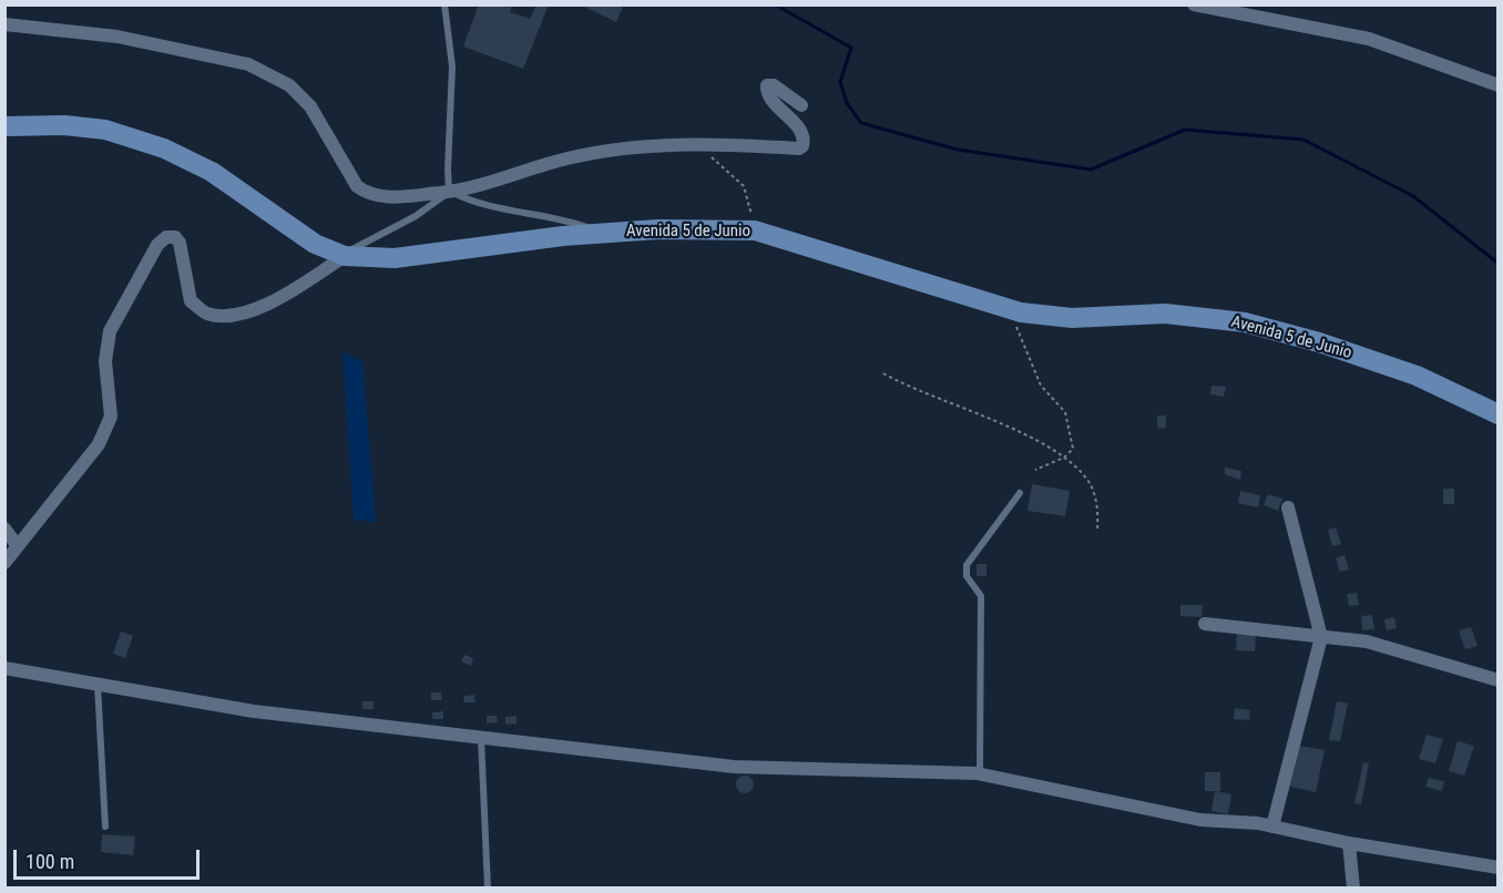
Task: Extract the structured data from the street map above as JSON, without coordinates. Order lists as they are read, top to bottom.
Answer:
{
  "streets": {
    "main road": ["Avenida 5 de Junio"]
  },
  "scale_bar": "100 m"
}
